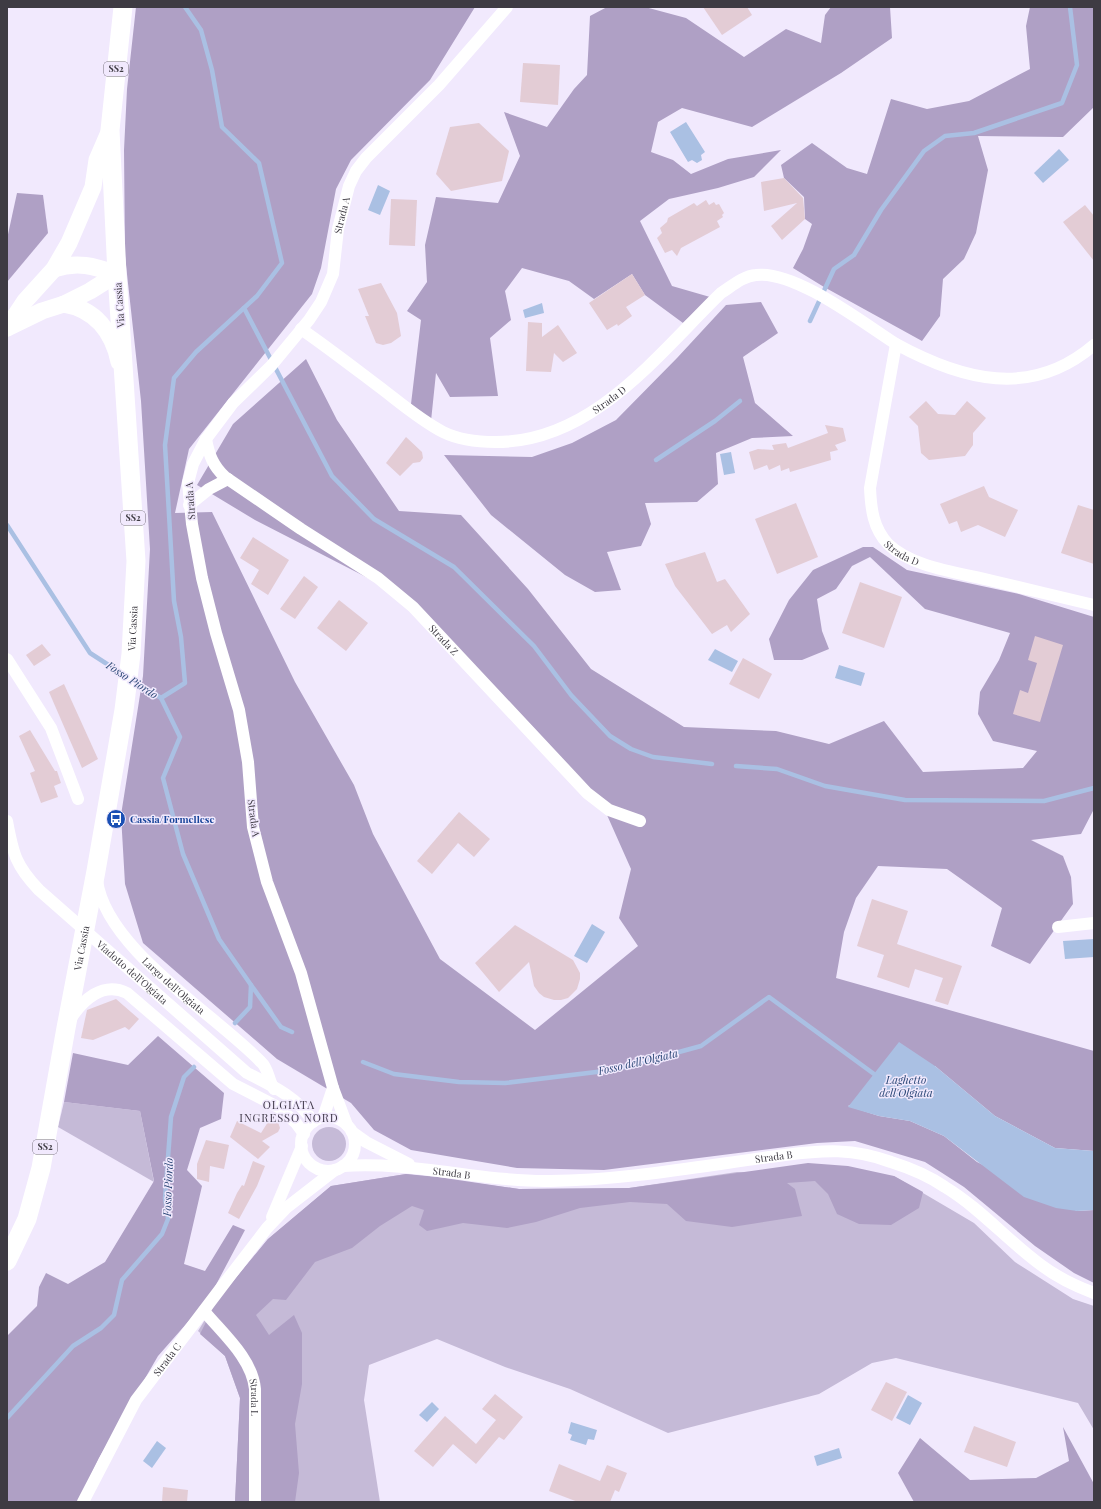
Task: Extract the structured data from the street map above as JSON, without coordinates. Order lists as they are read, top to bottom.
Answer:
{
  "streets": {
    "main road": ["SS2", "Via Cassia"],
    "street": [
      "Strada A",
      "Strada D",
      "Strada Z",
      "Viadotto dell'Olgiata",
      "Largo dell'Olgiata",
      "Strada B",
      "Strada C",
      "Strada L"
    ]
  },
  "crossings": [
    ["Strada A", "Strada D"],
    ["Strada A", "Strada Z"],
    ["Strada A", "Largo dell'Olgiata"],
    ["Strada A", "Strada B"],
    ["Strada A", "Strada C"],
    ["Via Cassia", "Largo dell'Olgiata"],
    ["Viadotto dell'Olgiata", "Largo dell'Olgiata"],
    ["Largo dell'Olgiata", "Strada B"],
    ["Largo dell'Olgiata", "Strada C"],
    ["Strada B", "Strada C"],
    ["Strada C", "Strada L"]
  ],
  "districts": ["OLGIATA INGRESSO NORD"],
  "water": ["Fosso Piordo", "Fosso dell’Olgiata", "Laghetto dell'Olgiata"],
  "places": {
    "bus stop": ["Cassia/Formellese"]
  }
}
